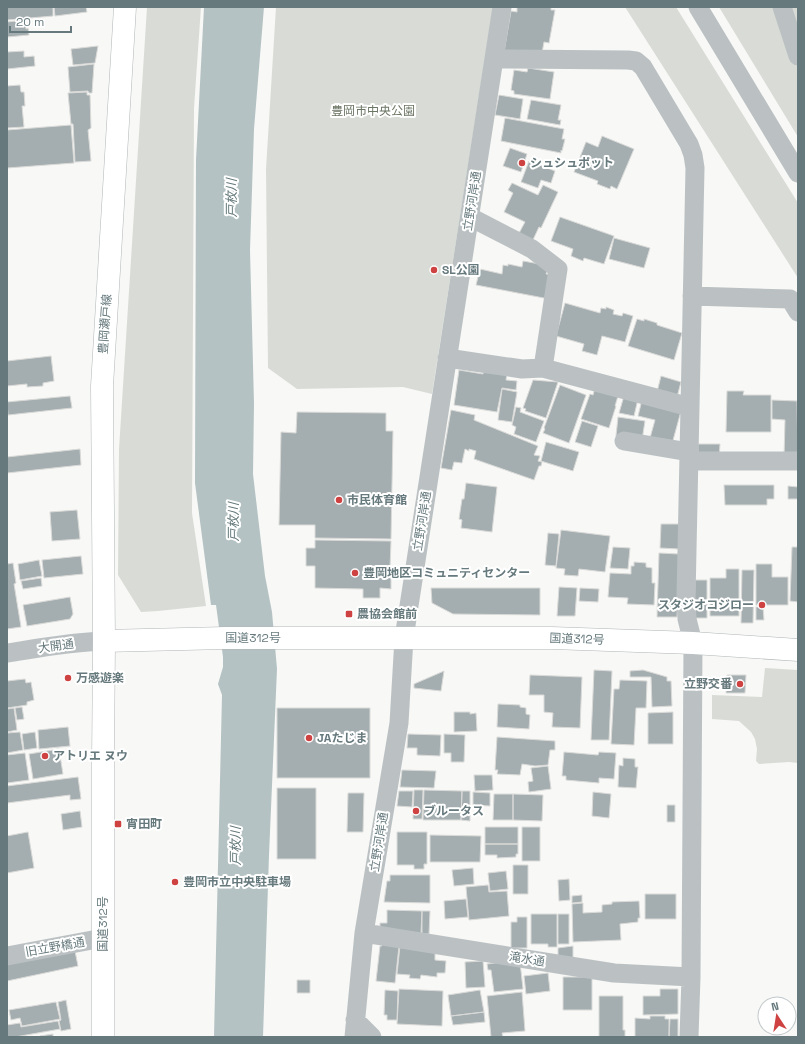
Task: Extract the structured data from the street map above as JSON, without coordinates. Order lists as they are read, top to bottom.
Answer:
{
  "streets": {
    "main road": ["豊岡瀬戸線", "国道312号"],
    "street": [
      "立野河岸通",
      "大開通",
      "旧立野橋通",
      "滝水通"
    ]
  },
  "crossings": [
    ["立野河岸通", "国道312号"],
    ["立野河岸通", "滝水通"],
    ["豊岡瀬戸線", "国道312号"],
    ["豊岡瀬戸線", "大開通"],
    ["国道312号", "大開通"],
    ["国道312号", "旧立野橋通"]
  ],
  "water": ["戸枚川"],
  "parks": ["豊岡市中央公園"],
  "places": {
    "other": [
      "シュシュポット",
      "SL公園",
      "市民体育館",
      "豊岡地区コミュニティセンター",
      "スタジオコジロー",
      "万感遊楽",
      "立野交番",
      "JAたじま",
      "アトリエ ヌウ",
      "ブルータス",
      "豊岡市立中央駐車場"
    ],
    "transit": ["農協会館前", "宵田町"]
  },
  "scale_bar": "20 m",
  "north": "top"
}
